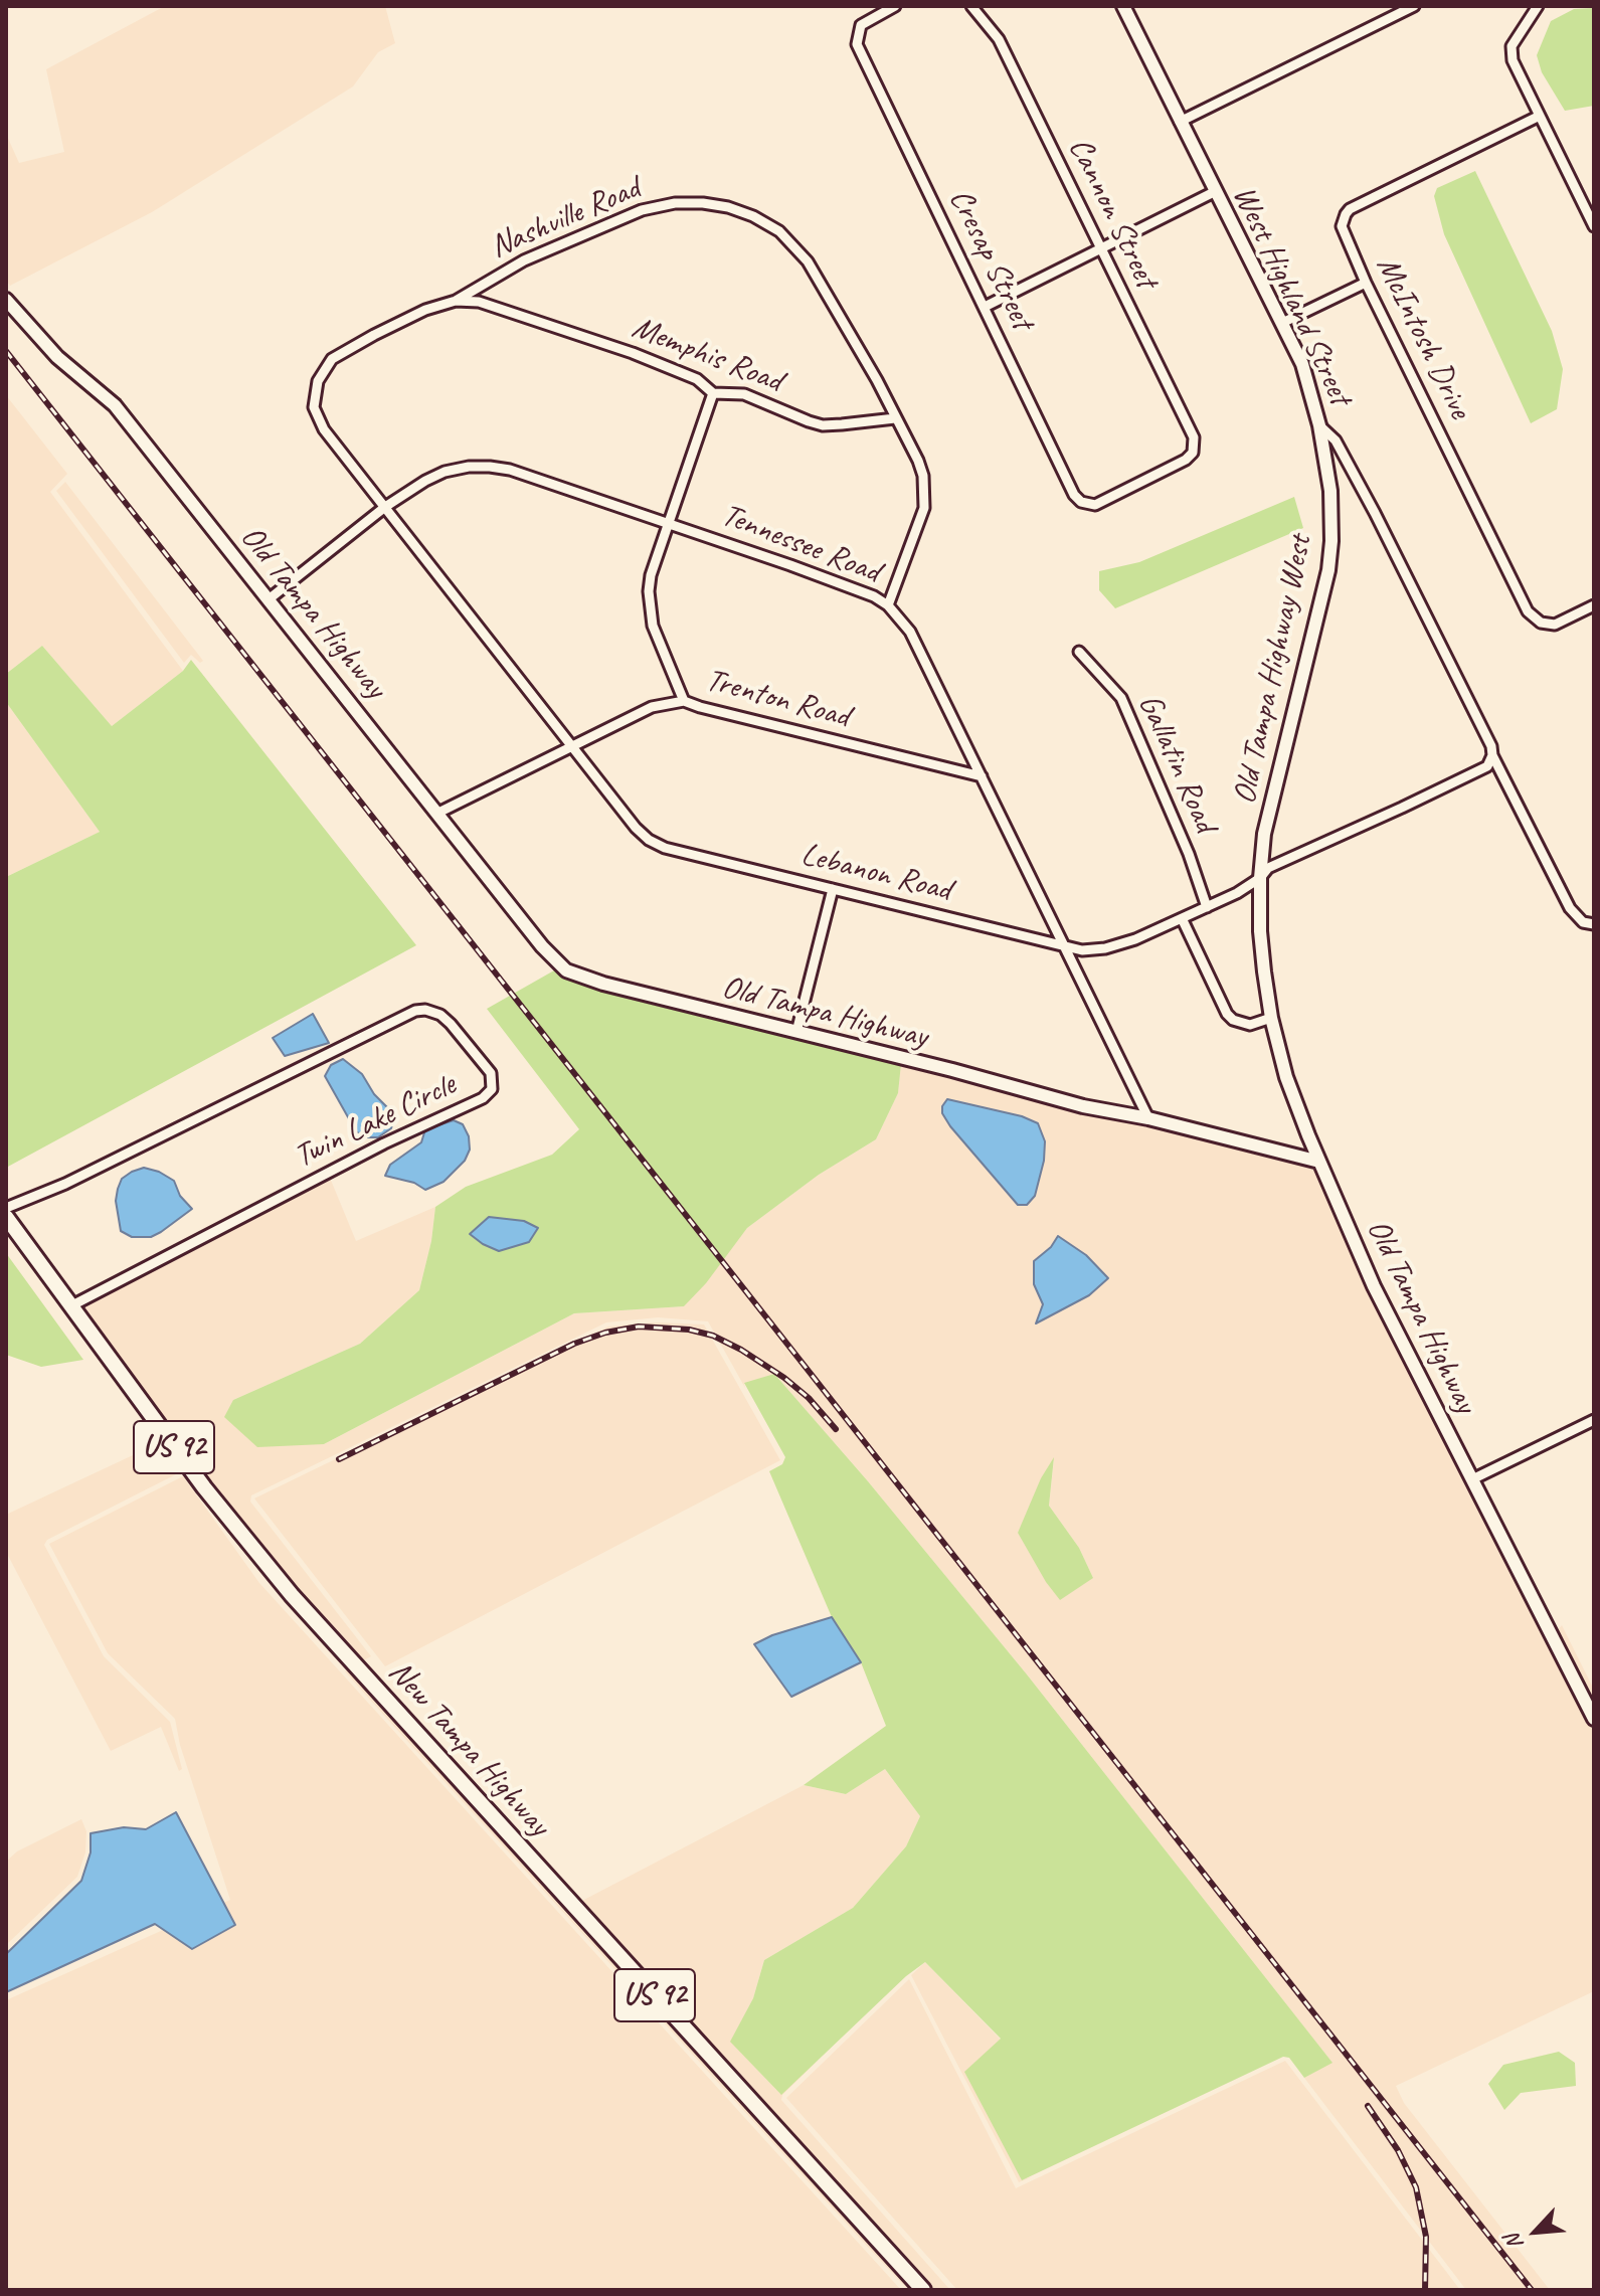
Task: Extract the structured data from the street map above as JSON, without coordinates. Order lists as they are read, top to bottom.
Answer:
{
  "streets": {
    "main road": [
      "West Highland Street",
      "Old Tampa Highway",
      "Old Tampa Highway West",
      "US 92",
      "New Tampa Highway"
    ],
    "street": [
      "Cannon Street",
      "Nashville Road",
      "Cresap Street",
      "McIntosh Drive",
      "Memphis Road",
      "Tennessee Road",
      "Trenton Road",
      "Gallatin Road",
      "Lebanon Road",
      "Twin Lake Circle"
    ]
  },
  "crossings": [
    ["Cannon Street", "Cresap Street"],
    ["Nashville Road", "Memphis Road"],
    ["Nashville Road", "Tennessee Road"],
    ["Nashville Road", "Lebanon Road"],
    ["West Highland Street", "Old Tampa Highway West"],
    ["West Highland Street", "Lebanon Road"],
    ["Tennessee Road", "Old Tampa Highway"],
    ["Tennessee Road", "Trenton Road"],
    ["Tennessee Road", "Lebanon Road"],
    ["Old Tampa Highway", "Old Tampa Highway West"],
    ["Old Tampa Highway", "Trenton Road"],
    ["Old Tampa Highway West", "Lebanon Road"],
    ["Trenton Road", "Lebanon Road"],
    ["Gallatin Road", "Lebanon Road"],
    ["Twin Lake Circle", "New Tampa Highway"]
  ],
  "north": "bottom left"
}
